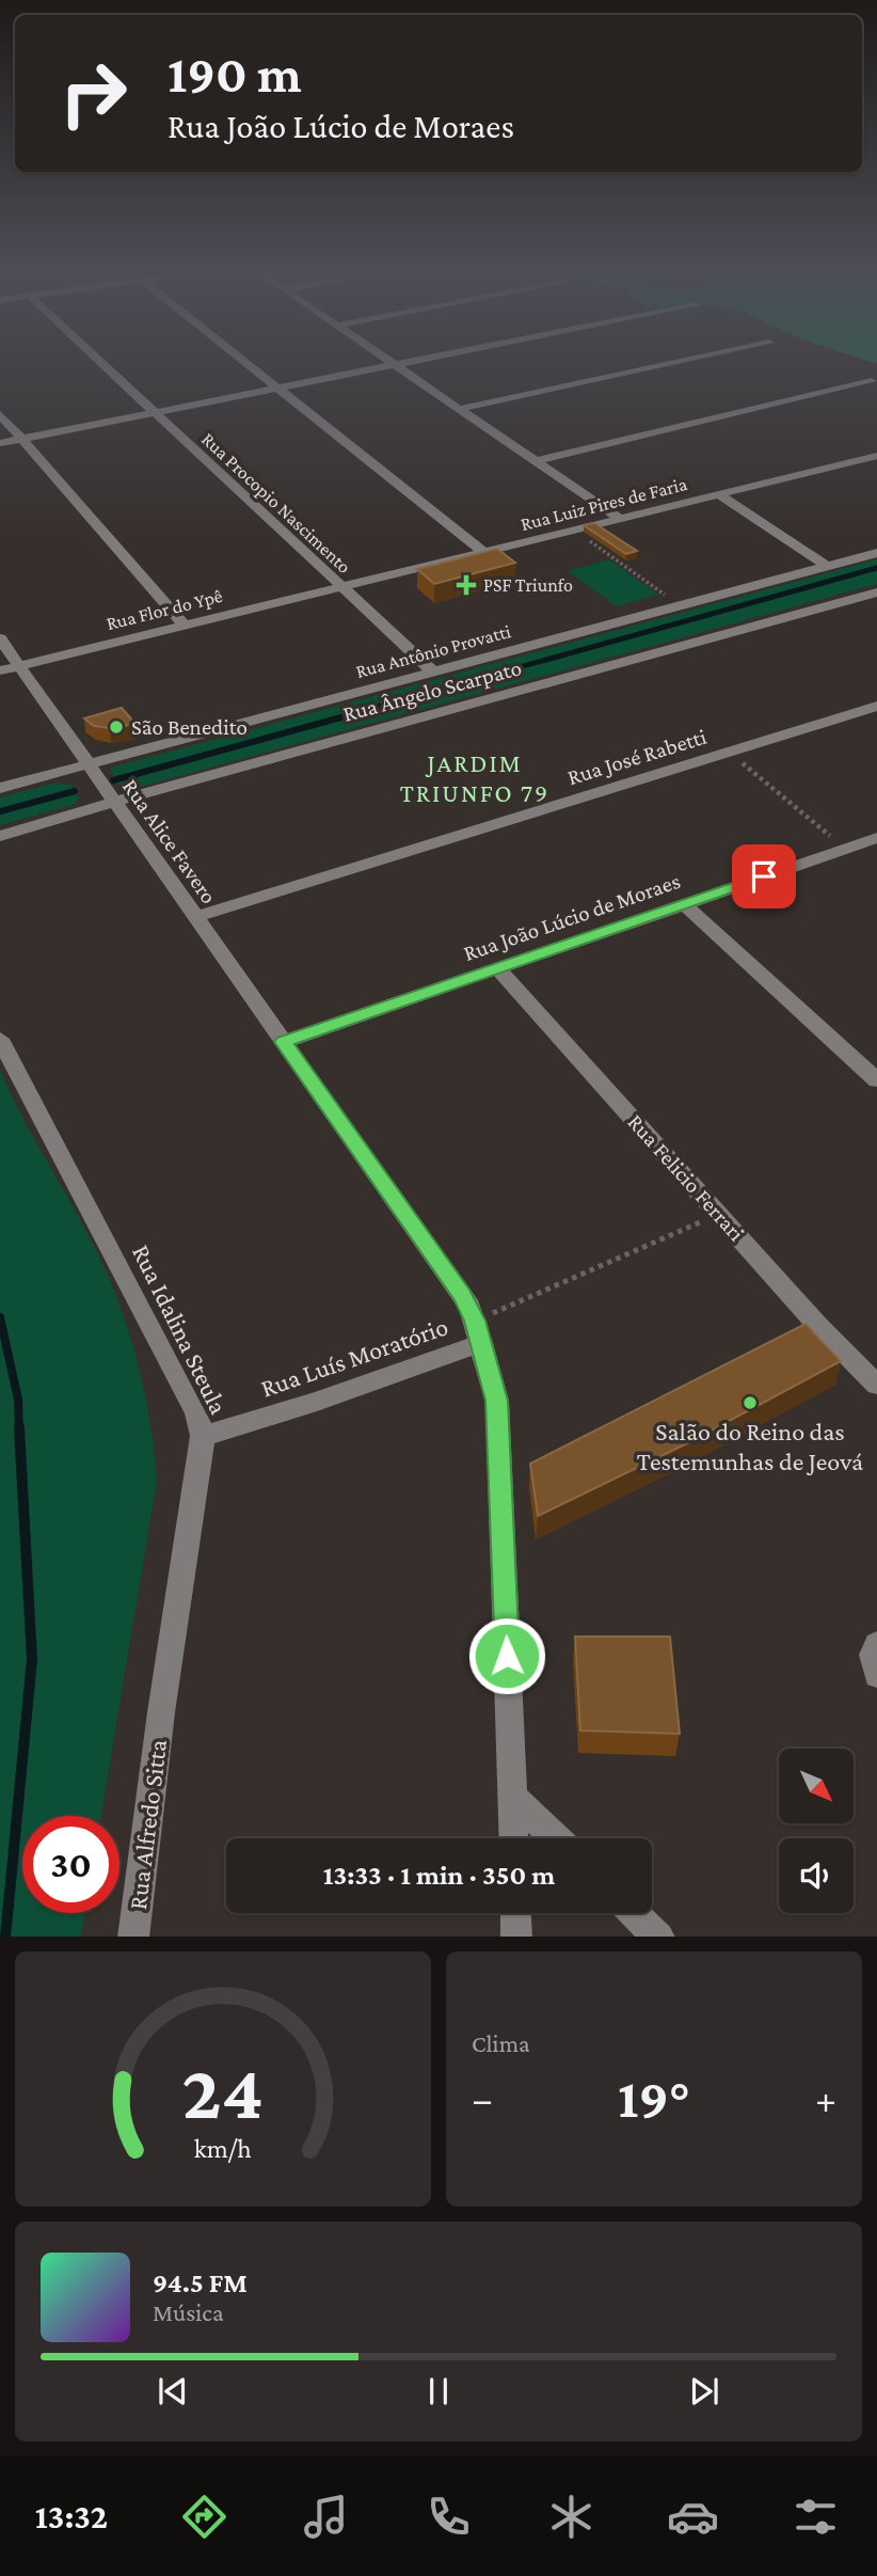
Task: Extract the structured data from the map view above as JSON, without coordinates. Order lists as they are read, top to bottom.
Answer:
{
  "streets": {
    "street": [
      "Rua Procopio Nascimento",
      "Rua Luiz Pires de Faria",
      "Rua Flor do Ypê",
      "Rua Antônio Provatti",
      "Rua Ângelo Scarpato",
      "Rua José Rabetti",
      "Rua Alice Favero",
      "Rua João Lúcio de Moraes",
      "Rua Felicio Ferrari",
      "Rua Idalina Steula",
      "Rua Luís Moratório",
      "Rua Alfredo Sitta"
    ]
  },
  "crossings": [
    ["Rua Procopio Nascimento", "Rua Luiz Pires de Faria"],
    ["Rua Procopio Nascimento", "Rua Flor do Ypê"],
    ["Rua Procopio Nascimento", "Rua Antônio Provatti"],
    ["Rua Luiz Pires de Faria", "Rua Flor do Ypê"],
    ["Rua Flor do Ypê", "Rua Alice Favero"],
    ["Rua Antônio Provatti", "Rua Alice Favero"],
    ["Rua Ângelo Scarpato", "Rua Alice Favero"],
    ["Rua José Rabetti", "Rua Alice Favero"],
    ["Rua Alice Favero", "Rua João Lúcio de Moraes"],
    ["Rua Alice Favero", "Rua Luís Moratório"],
    ["Rua João Lúcio de Moraes", "Rua Felicio Ferrari"],
    ["Rua Idalina Steula", "Rua Luís Moratório"],
    ["Rua Idalina Steula", "Rua Alfredo Sitta"]
  ],
  "districts": ["JARDIM TRIUNFO 79"],
  "places": {
    "health": ["PSF Triunfo"],
    "other": ["São Benedito", "Salão do Reino das Testemunhas de Jeová"]
  },
  "north": "bottom right",
  "page": {
    "turn": ["190 m", "Rua João Lúcio de Moraes"],
    "limit": "30",
    "trip": "13:33 · 1 min · 350 m",
    "tile": "Clima",
    "heat": ["−", "19°", "+"],
    "song": ["94.5 FM", "Música"],
    "tabs": "13:32",
    "gauge": ["24", "km/h"]
  }
}
